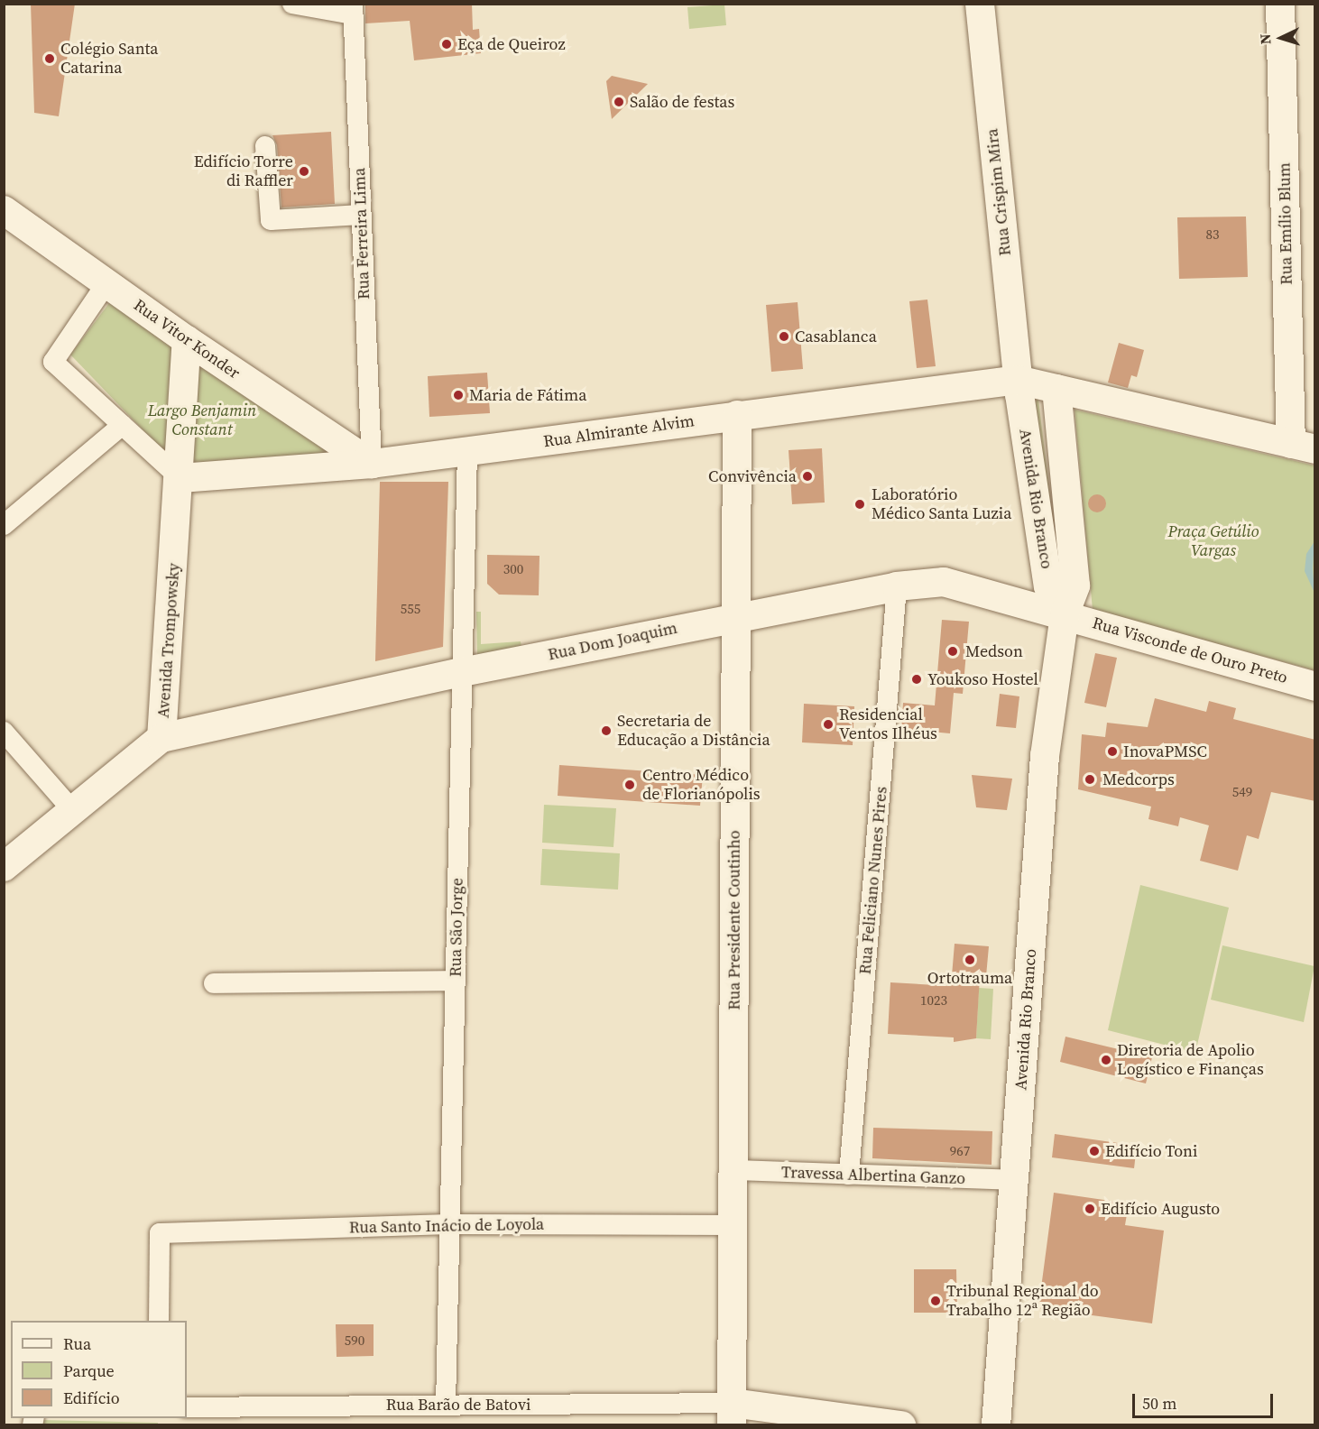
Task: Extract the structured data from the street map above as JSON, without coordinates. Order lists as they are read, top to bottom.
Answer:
{
  "streets": {
    "main road": [
      "Rua Crispim Mira",
      "Rua Emílio Blum",
      "Rua Vitor Konder",
      "Rua Almirante Alvim",
      "Avenida Rio Branco",
      "Avenida Trompowsky",
      "Rua Dom Joaquim",
      "Rua Visconde de Ouro Preto",
      "Rua Presidente Coutinho"
    ],
    "street": [
      "Rua Ferreira Lima",
      "Rua Feliciano Nunes Pires",
      "Rua São Jorge",
      "Travessa Albertina Ganzo",
      "Rua Santo Inácio de Loyola",
      "Rua Barão de Batovi"
    ]
  },
  "crossings": [
    ["Rua Crispim Mira", "Rua Almirante Alvim"],
    ["Rua Crispim Mira", "Avenida Rio Branco"],
    ["Rua Ferreira Lima", "Rua Vitor Konder"],
    ["Rua Ferreira Lima", "Rua Almirante Alvim"],
    ["Rua Vitor Konder", "Rua Almirante Alvim"],
    ["Rua Vitor Konder", "Avenida Trompowsky"],
    ["Rua Almirante Alvim", "Avenida Rio Branco"],
    ["Rua Almirante Alvim", "Avenida Trompowsky"],
    ["Rua Almirante Alvim", "Rua Presidente Coutinho"],
    ["Rua Almirante Alvim", "Rua São Jorge"],
    ["Avenida Rio Branco", "Rua Dom Joaquim"],
    ["Avenida Rio Branco", "Rua Visconde de Ouro Preto"],
    ["Avenida Rio Branco", "Travessa Albertina Ganzo"],
    ["Avenida Trompowsky", "Rua Dom Joaquim"],
    ["Rua Dom Joaquim", "Rua Visconde de Ouro Preto"],
    ["Rua Dom Joaquim", "Rua Feliciano Nunes Pires"],
    ["Rua Dom Joaquim", "Rua Presidente Coutinho"],
    ["Rua Dom Joaquim", "Rua São Jorge"],
    ["Rua Feliciano Nunes Pires", "Travessa Albertina Ganzo"],
    ["Rua Presidente Coutinho", "Travessa Albertina Ganzo"],
    ["Rua Presidente Coutinho", "Rua Santo Inácio de Loyola"],
    ["Rua Presidente Coutinho", "Rua Barão de Batovi"],
    ["Rua São Jorge", "Rua Santo Inácio de Loyola"],
    ["Rua São Jorge", "Rua Barão de Batovi"]
  ],
  "parks": ["Largo Benjamin Constant", "Praça Getúlio Vargas"],
  "places": [
    "Eça de Queiroz",
    "Colégio Santa Catarina",
    "Salão de festas",
    "Edifício Torre di Raffler",
    "Casablanca",
    "Maria de Fátima",
    "Convivência",
    "Laboratório Médico Santa Luzia",
    "Medson",
    "Youkoso Hostel",
    "Residencial Ventos Ilhéus",
    "Secretaria de Educação a Distância",
    "InovaPMSC",
    "Medcorps",
    "Centro Médico de Florianópolis",
    "Ortotrauma",
    "Diretoria de Apolio Logístico e Finanças",
    "Edifício Toni",
    "Edifício Augusto",
    "Tribunal Regional do Trabalho 12ª Região"
  ],
  "house_numbers": [
    "83",
    "300",
    "555",
    "549",
    "1023",
    "967",
    "590"
  ],
  "legend": ["Rua", "Parque", "Edifício"],
  "scale_bar": "50 m",
  "north": "left"
}
